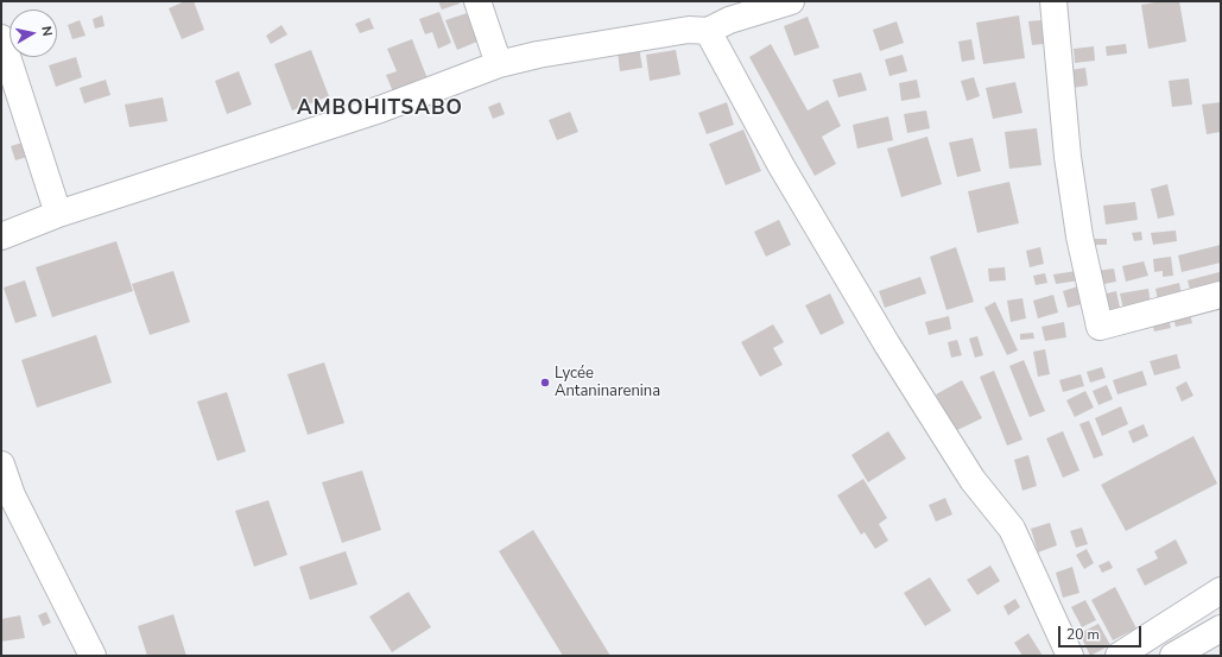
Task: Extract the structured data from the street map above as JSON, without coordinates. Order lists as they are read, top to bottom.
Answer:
{
  "districts": ["AMBOHITSABO"],
  "places": ["Lycée Antaninarenina"],
  "scale_bar": "20 m",
  "north": "right"
}
